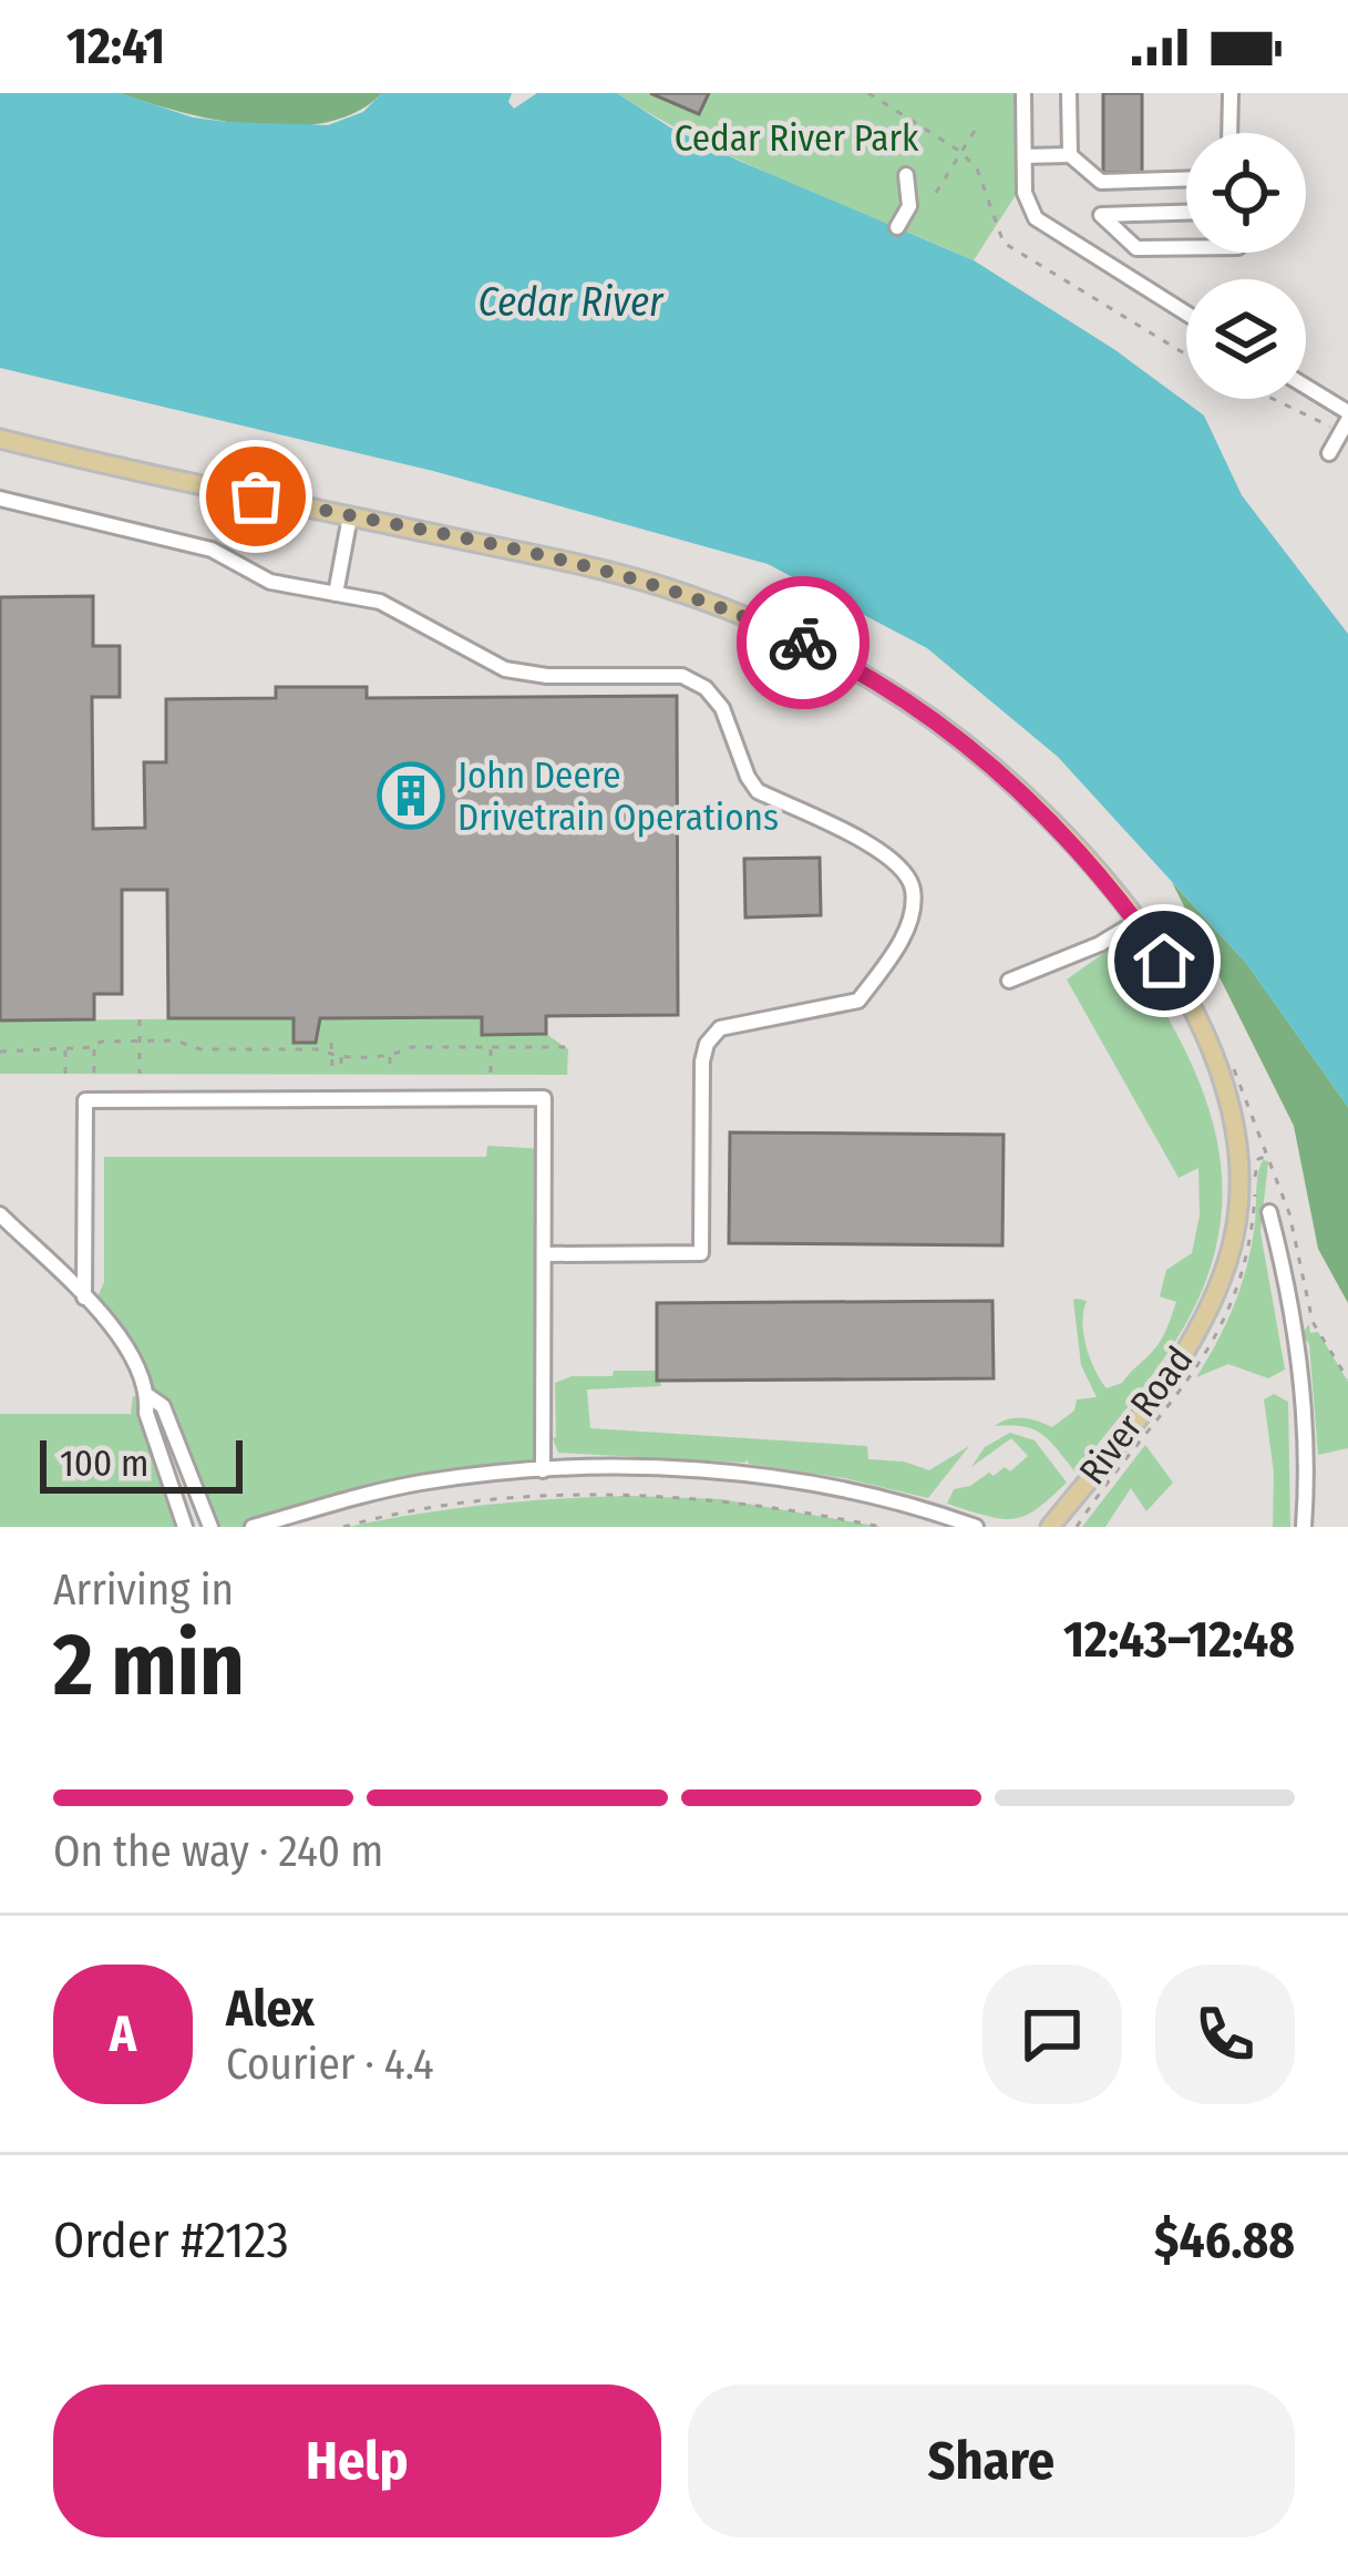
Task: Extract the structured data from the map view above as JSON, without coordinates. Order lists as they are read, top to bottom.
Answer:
{
  "streets": {
    "main road": ["River Road"]
  },
  "water": ["Cedar River"],
  "parks": ["Cedar River Park"],
  "places": {
    "building": ["John Deere Drivetrain Operations"]
  },
  "scale_bar": "100 m",
  "page": {
    "status": "12:41",
    "scale": "100 m",
    "heading": ["2 min", "Arriving in", "12:43–12:48"],
    "panel": [
      "Alex",
      "Courier · 4.4",
      "Order #2123",
      "$46.88"
    ],
    "bar": "On the way · 240 m",
    "round": "A",
    "buttons": ["Help", "Share"]
  }
}
